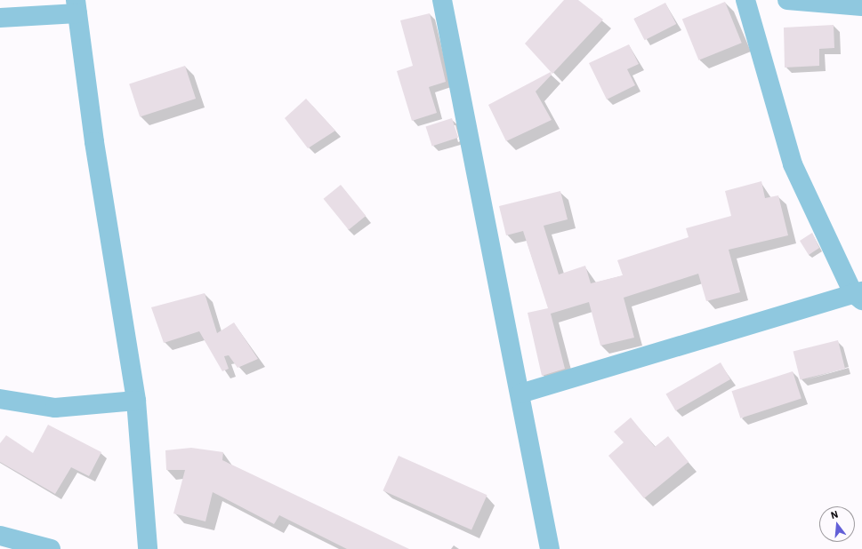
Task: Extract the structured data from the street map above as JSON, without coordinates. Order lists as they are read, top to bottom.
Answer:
{
  "north": "top"
}
